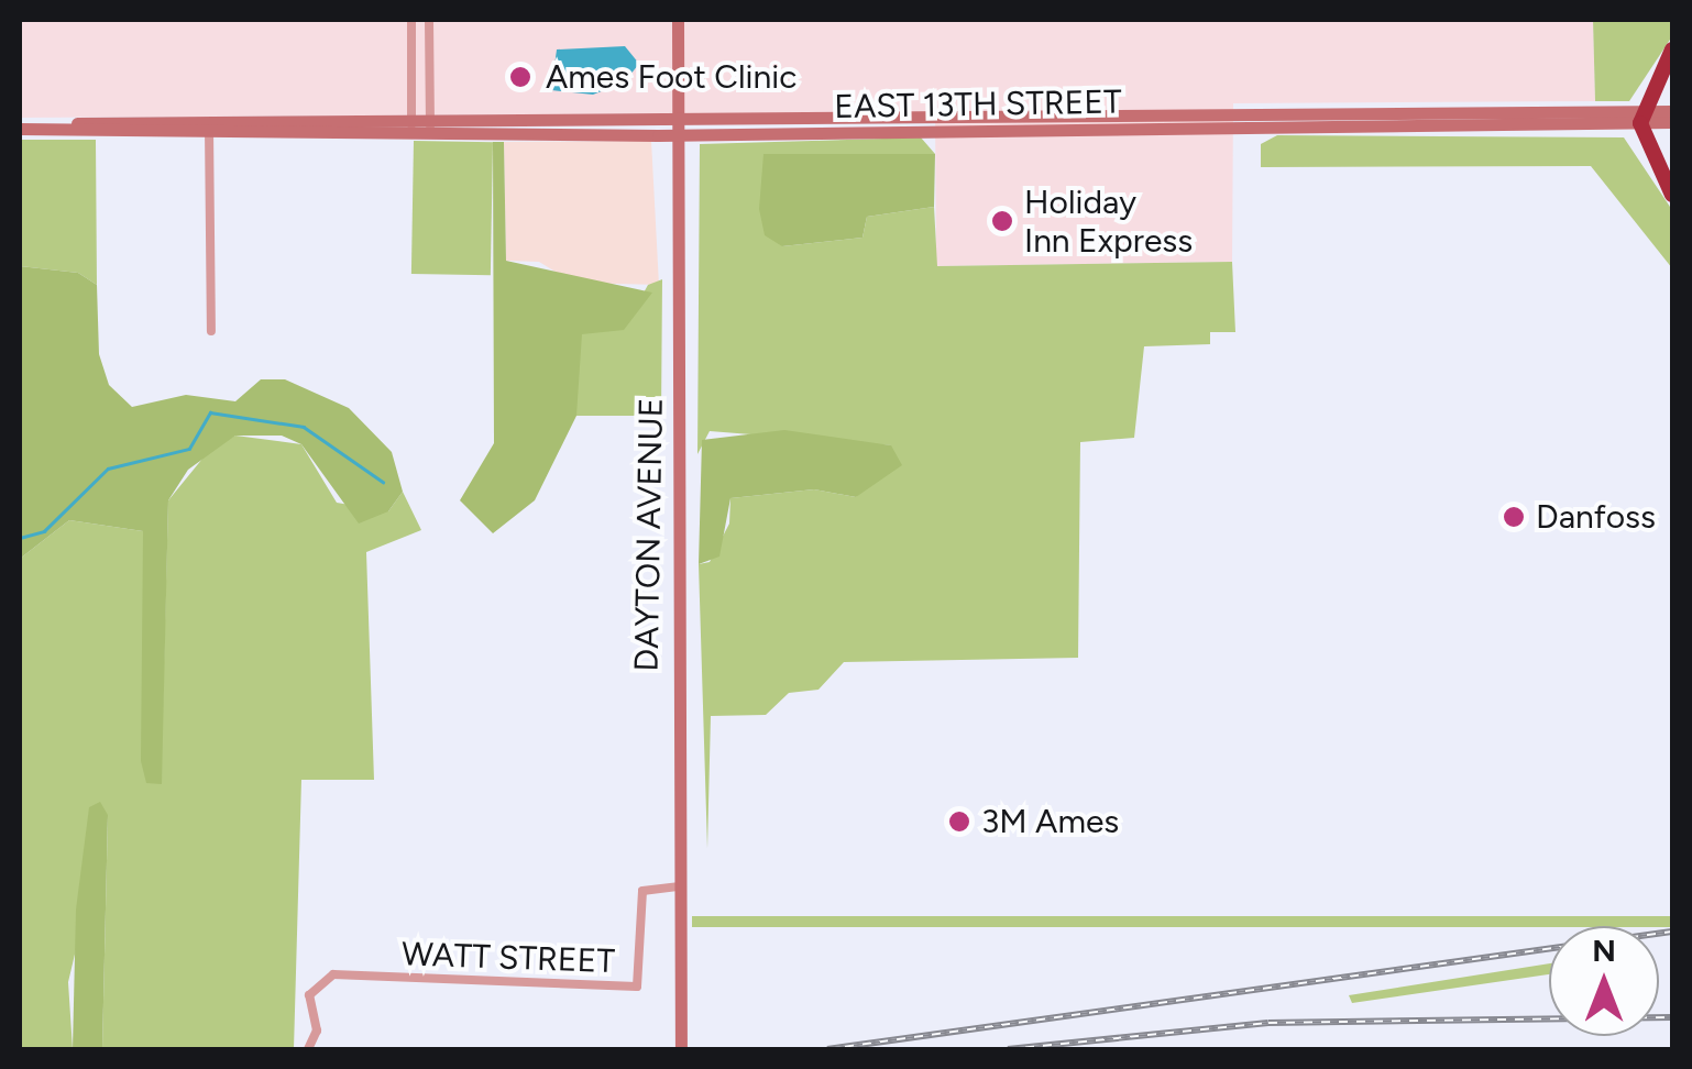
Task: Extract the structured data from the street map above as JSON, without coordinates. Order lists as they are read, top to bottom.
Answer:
{
  "streets": {
    "main road": ["EAST 13TH STREET", "DAYTON AVENUE"],
    "street": ["WATT STREET"]
  },
  "crossings": [
    ["EAST 13TH STREET", "DAYTON AVENUE"],
    ["DAYTON AVENUE", "WATT STREET"]
  ],
  "places": [
    "Ames Foot Clinic",
    "Holiday Inn Express",
    "Danfoss",
    "3M Ames"
  ],
  "north": "top"
}
